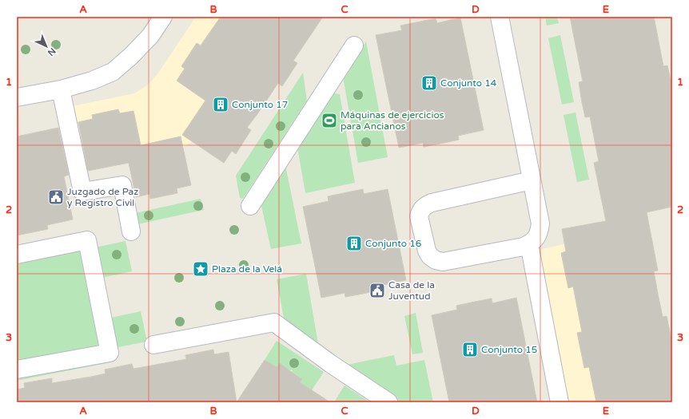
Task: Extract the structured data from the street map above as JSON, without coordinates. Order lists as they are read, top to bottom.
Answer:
{
  "places": {
    "building": [
      "Conjunto 14",
      "Conjunto 17",
      "Conjunto 16",
      "Conjunto 15"
    ],
    "sports": ["Máquinas de ejercicios para Ancianos"],
    "public building": ["Juzgado de Paz y Registro Civil", "Casa de la Juventud"],
    "place": ["Plaza de la Velá"]
  },
  "north": "bottom right",
  "grid": {
    "columns": [
      "A",
      "B",
      "C",
      "D",
      "E"
    ],
    "rows": ["1", "2", "3"]
  }
}
